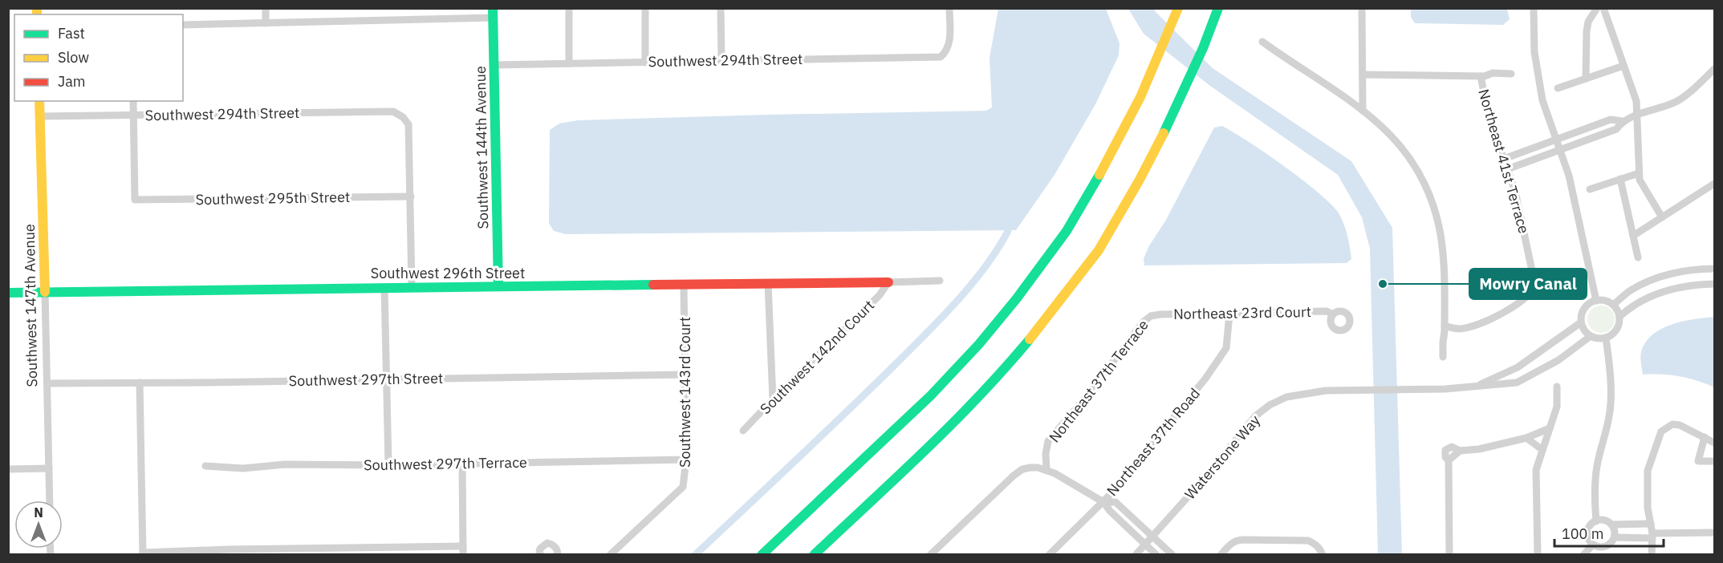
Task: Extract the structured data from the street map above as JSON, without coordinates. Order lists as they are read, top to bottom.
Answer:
{
  "streets": {
    "main road": ["Southwest 144th Avenue", "Southwest 296th Street", "Southwest 147th Avenue"],
    "street": [
      "Southwest 294th Street",
      "Northeast 41st Terrace",
      "Southwest 295th Street",
      "Northeast 23rd Court",
      "Southwest 142nd Court",
      "Southwest 297th Street",
      "Northeast 37th Terrace",
      "Southwest 143rd Court",
      "Northeast 37th Road",
      "Waterstone Way",
      "Southwest 297th Terrace"
    ]
  },
  "crossings": [
    ["Southwest 294th Street", "Southwest 144th Avenue"],
    ["Southwest 294th Street", "Southwest 295th Street"],
    ["Southwest 294th Street", "Southwest 147th Avenue"],
    ["Southwest 144th Avenue", "Southwest 296th Street"],
    ["Southwest 296th Street", "Southwest 147th Avenue"],
    ["Southwest 296th Street", "Southwest 142nd Court"],
    ["Southwest 296th Street", "Southwest 143rd Court"],
    ["Southwest 147th Avenue", "Southwest 297th Street"],
    ["Northeast 23rd Court", "Northeast 37th Terrace"],
    ["Northeast 23rd Court", "Northeast 37th Road"],
    ["Southwest 297th Street", "Southwest 143rd Court"],
    ["Southwest 143rd Court", "Southwest 297th Terrace"]
  ],
  "places": ["Mowry Canal"],
  "legend": ["Fast", "Slow", "Jam"],
  "scale_bar": "100 m",
  "north": "top"
}
